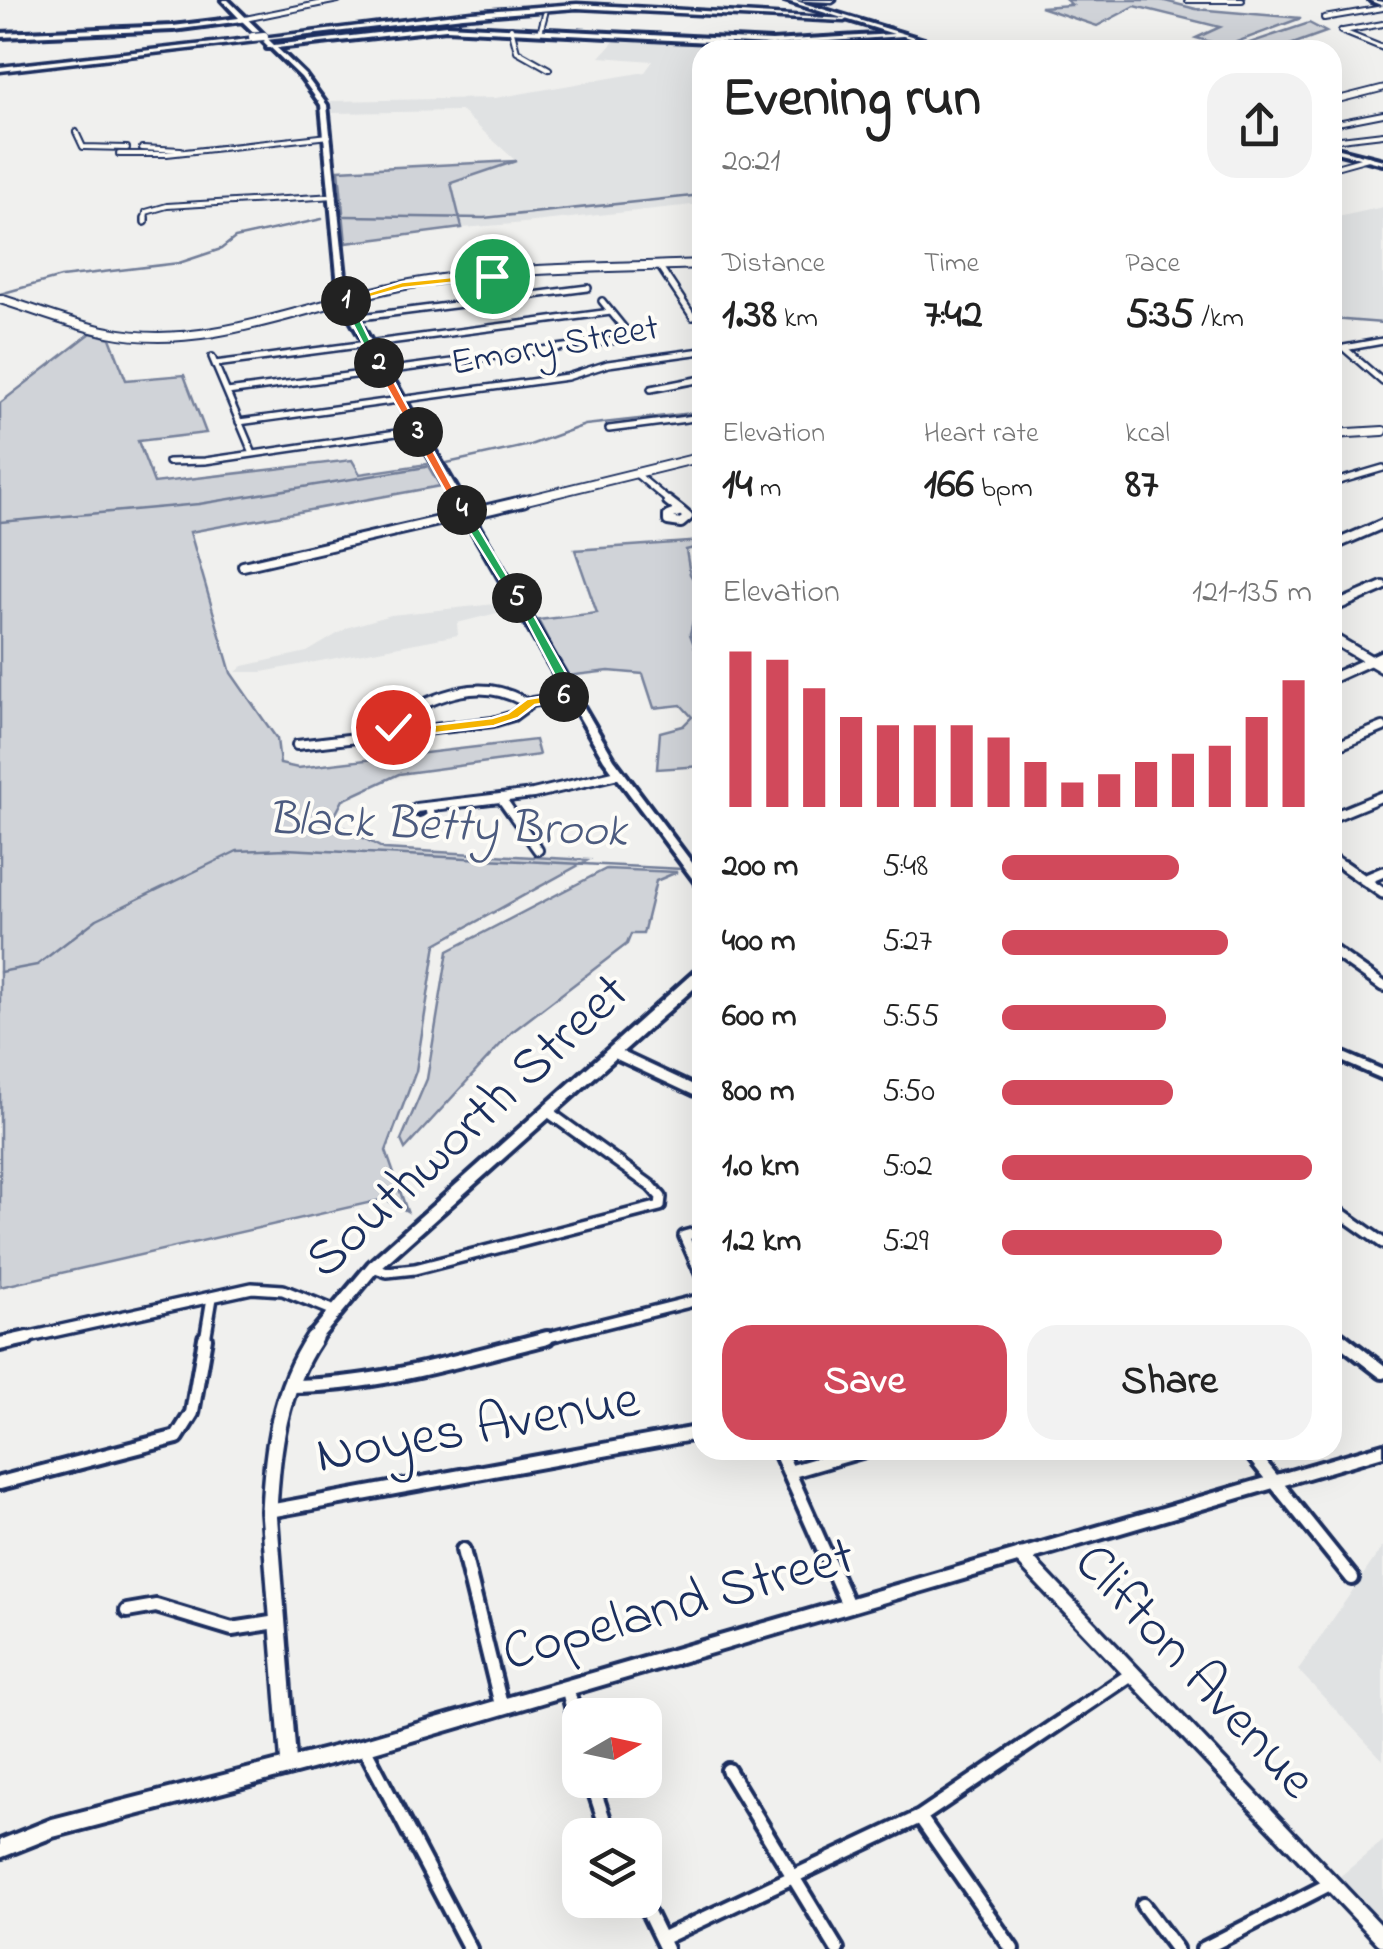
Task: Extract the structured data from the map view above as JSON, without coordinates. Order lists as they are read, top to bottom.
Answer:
{
  "streets": {
    "main road": ["Copeland Street"],
    "street": [
      "Emory Street",
      "Southworth Street",
      "Noyes Avenue",
      "Clifton Avenue"
    ]
  },
  "crossings": [
    ["Southworth Street", "Noyes Avenue"],
    ["Southworth Street", "Copeland Street"],
    ["Copeland Street", "Clifton Avenue"]
  ],
  "water": ["Black Betty Brook"],
  "north": "right",
  "page": {
    "heading": ["Evening run", "20:21"],
    "stats": [
      ["Distance", "1.38 km"],
      ["Time", "7:42"],
      ["Pace", "5:35 /km"],
      ["Elevation", "14 m"],
      ["Heart rate", "166 bpm"],
      ["kcal", "87"]
    ],
    "pins": [
      "1",
      "2",
      "3",
      "4",
      "5",
      "6"
    ],
    "chart": ["Elevation", "121–135 m"],
    "list": [
      {
        "name": "200 m",
        "note": "5:48"
      },
      {
        "name": "400 m",
        "note": "5:27"
      },
      {
        "name": "600 m",
        "note": "5:55"
      },
      {
        "name": "800 m",
        "note": "5:50"
      },
      {
        "name": "1.0 km",
        "note": "5:02"
      },
      {
        "name": "1.2 km",
        "note": "5:29"
      }
    ],
    "buttons": ["Save", "Share"]
  }
}
